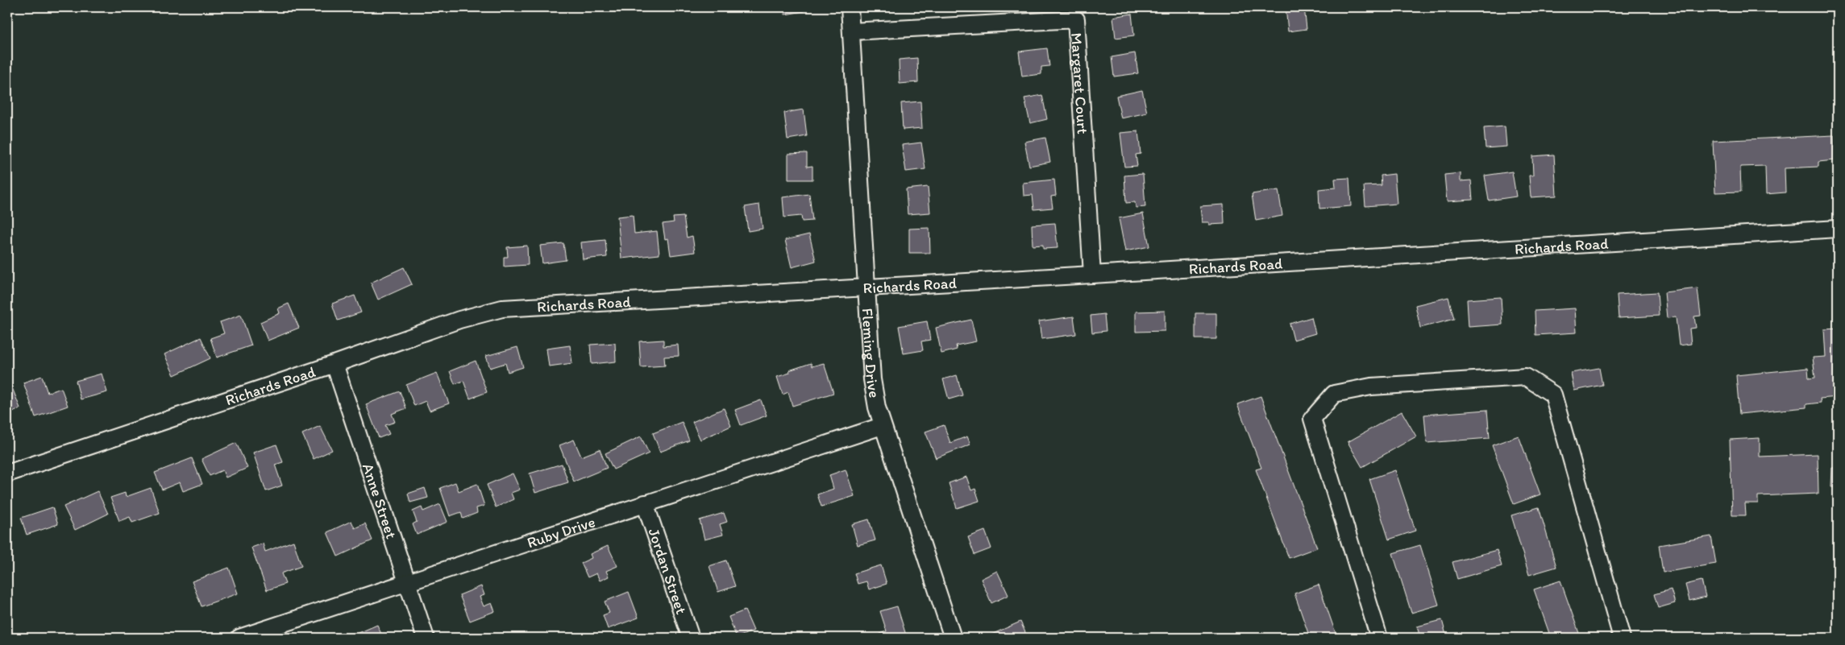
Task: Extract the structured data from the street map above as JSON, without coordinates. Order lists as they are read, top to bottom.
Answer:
{
  "streets": {
    "street": [
      "Margaret Court",
      "Richards Road",
      "Fleming Drive",
      "Anne Street",
      "Ruby Drive",
      "Jordan Street"
    ]
  },
  "crossings": [
    ["Margaret Court", "Richards Road"],
    ["Margaret Court", "Fleming Drive"],
    ["Richards Road", "Fleming Drive"],
    ["Richards Road", "Anne Street"],
    ["Fleming Drive", "Ruby Drive"],
    ["Anne Street", "Ruby Drive"],
    ["Ruby Drive", "Jordan Street"]
  ]
}
